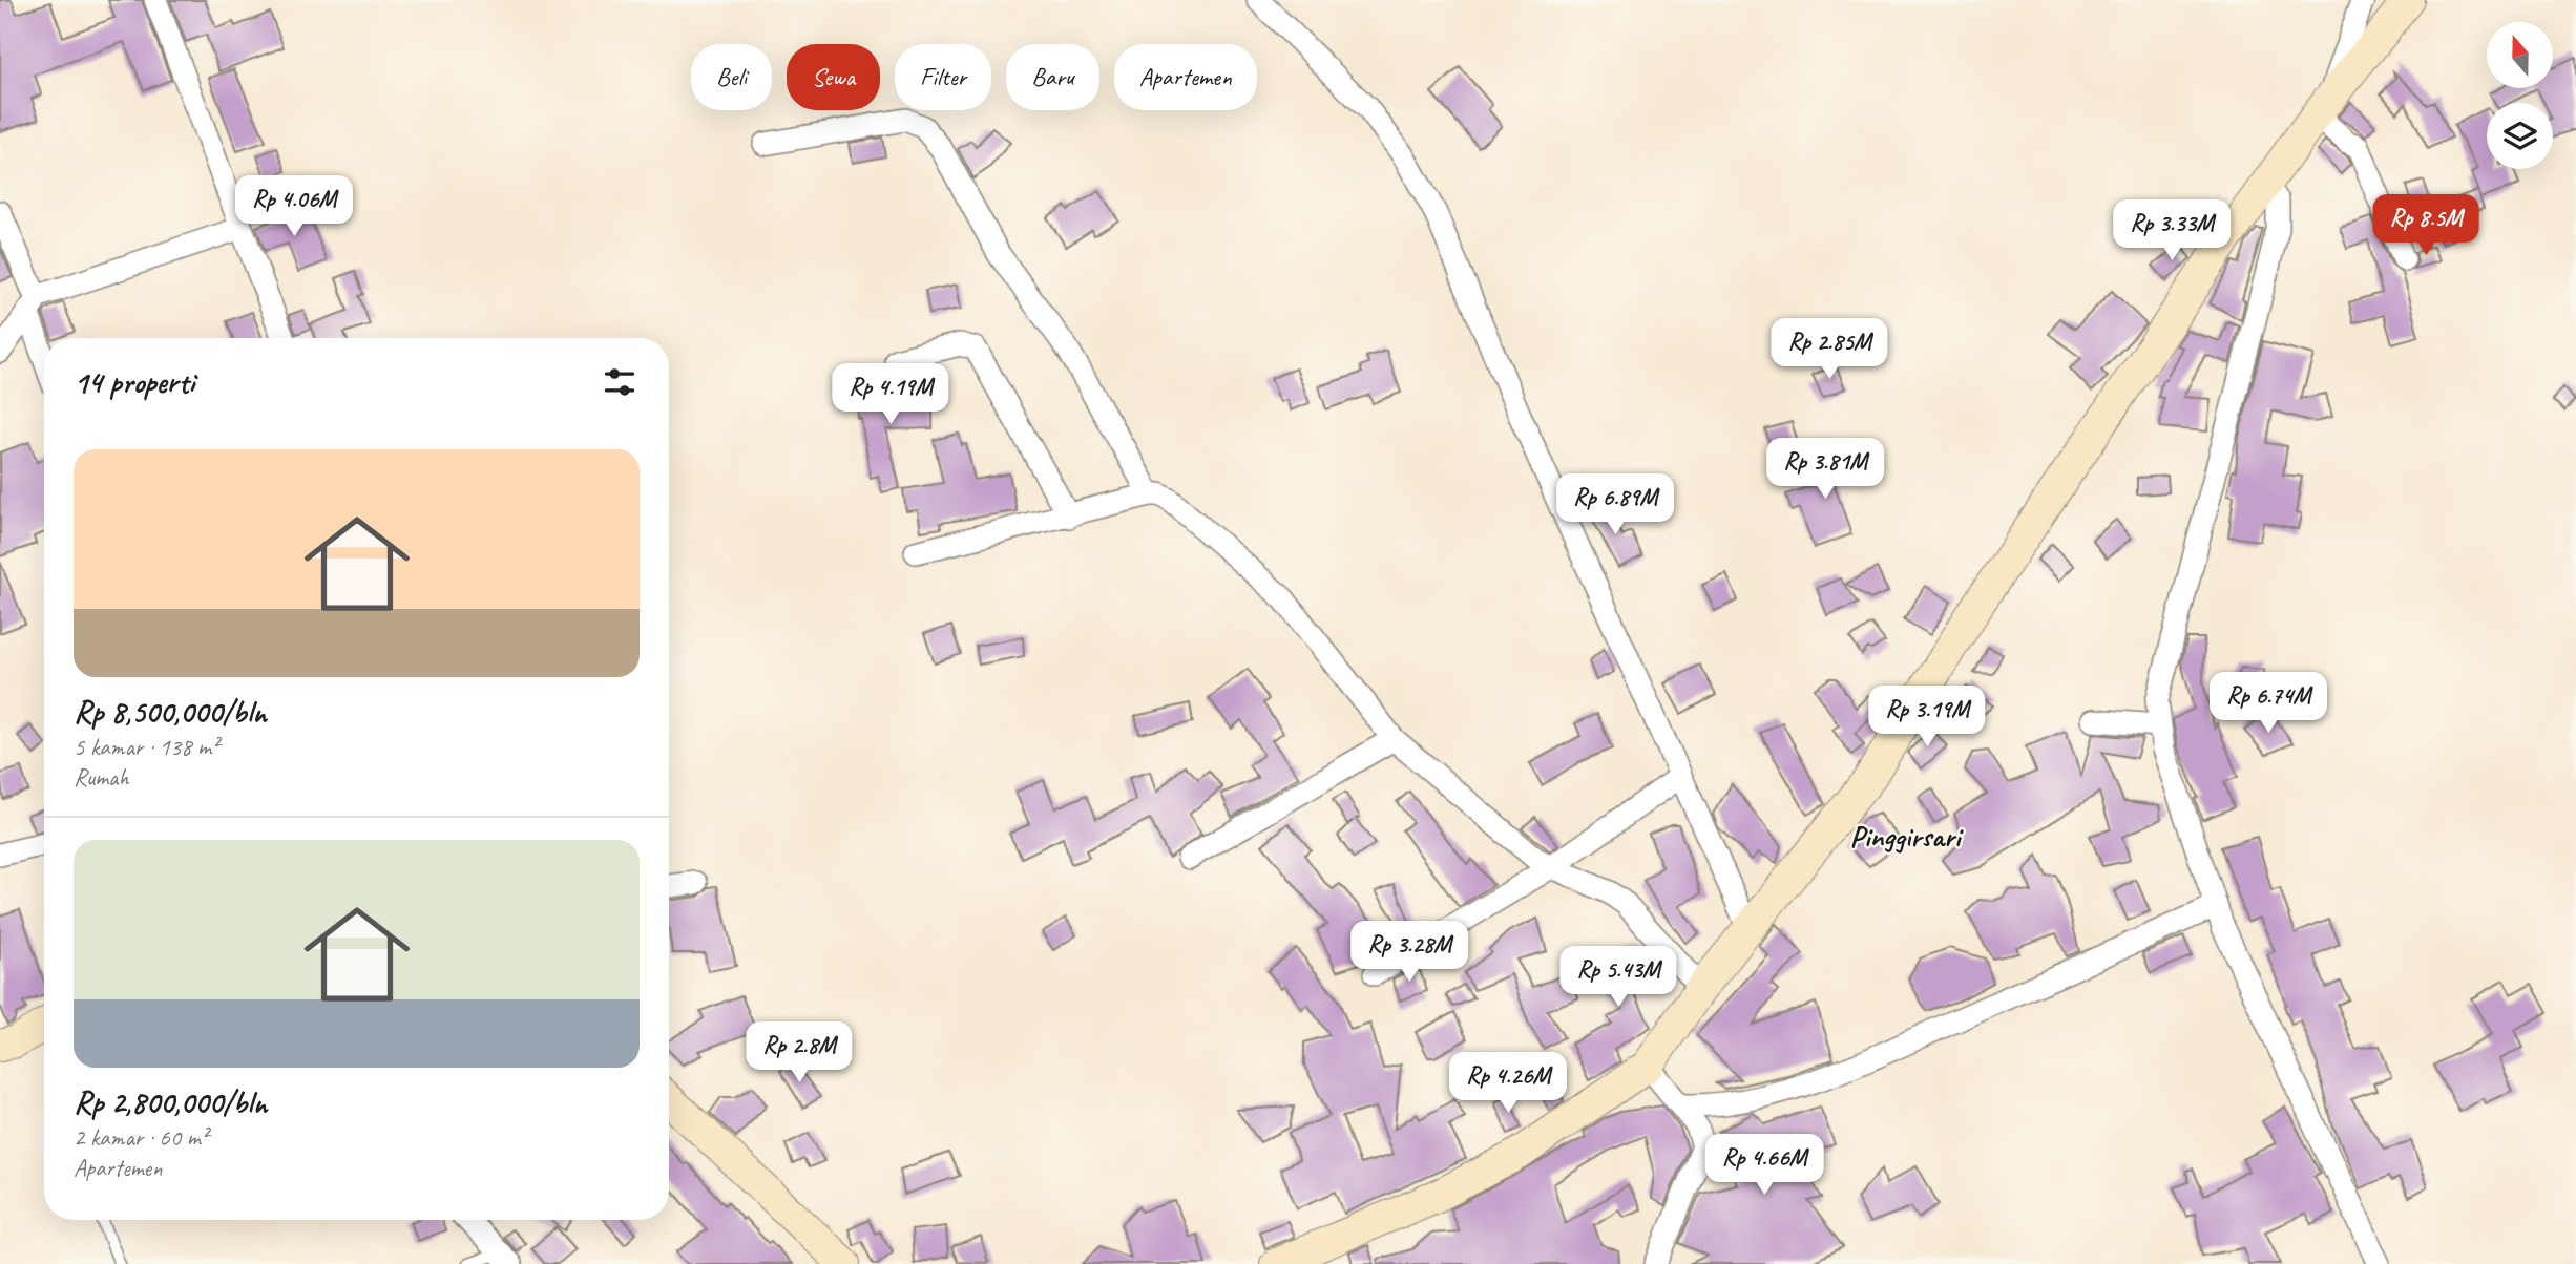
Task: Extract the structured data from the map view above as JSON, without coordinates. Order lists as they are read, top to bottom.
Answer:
{
  "districts": ["Pinggirsari"],
  "north": "top",
  "page": {
    "chip": [
      "Beli",
      "Sewa",
      "Filter",
      "Baru",
      "Apartemen"
    ],
    "price": [
      "Rp 4.06M",
      "Rp 8.5M",
      "Rp 3.33M",
      "Rp 2.85M",
      "Rp 4.19M",
      "Rp 3.81M",
      "Rp 6.89M",
      "Rp 6.74M",
      "Rp 3.19M",
      "Rp 3.28M",
      "Rp 5.43M",
      "Rp 2.8M",
      "Rp 4.26M",
      "Rp 4.66M"
    ],
    "heading": "14 properti",
    "list": [
      {
        "name": "Rp 8,500,000/bln",
        "note": "5 kamar · 138 m² · Rumah"
      },
      {
        "name": "Rp 2,800,000/bln",
        "note": "2 kamar · 60 m² · Apartemen"
      }
    ]
  }
}
